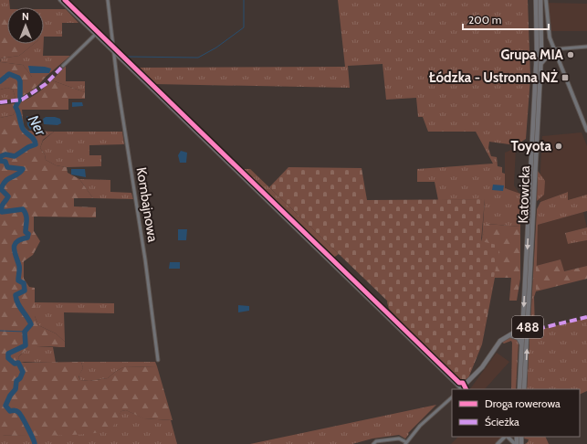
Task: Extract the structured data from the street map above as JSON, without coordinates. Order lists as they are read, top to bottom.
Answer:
{
  "streets": {
    "main road": ["Katowicka", "488"],
    "street": ["Kombajnowa"]
  },
  "water": ["Ner"],
  "places": {
    "other": ["Grupa MIA", "Toyota"],
    "transit": ["Łódzka - Ustronna NŻ"]
  },
  "legend": ["Droga rowerowa", "Ścieżka"],
  "scale_bar": "200 m",
  "north": "top"
}
